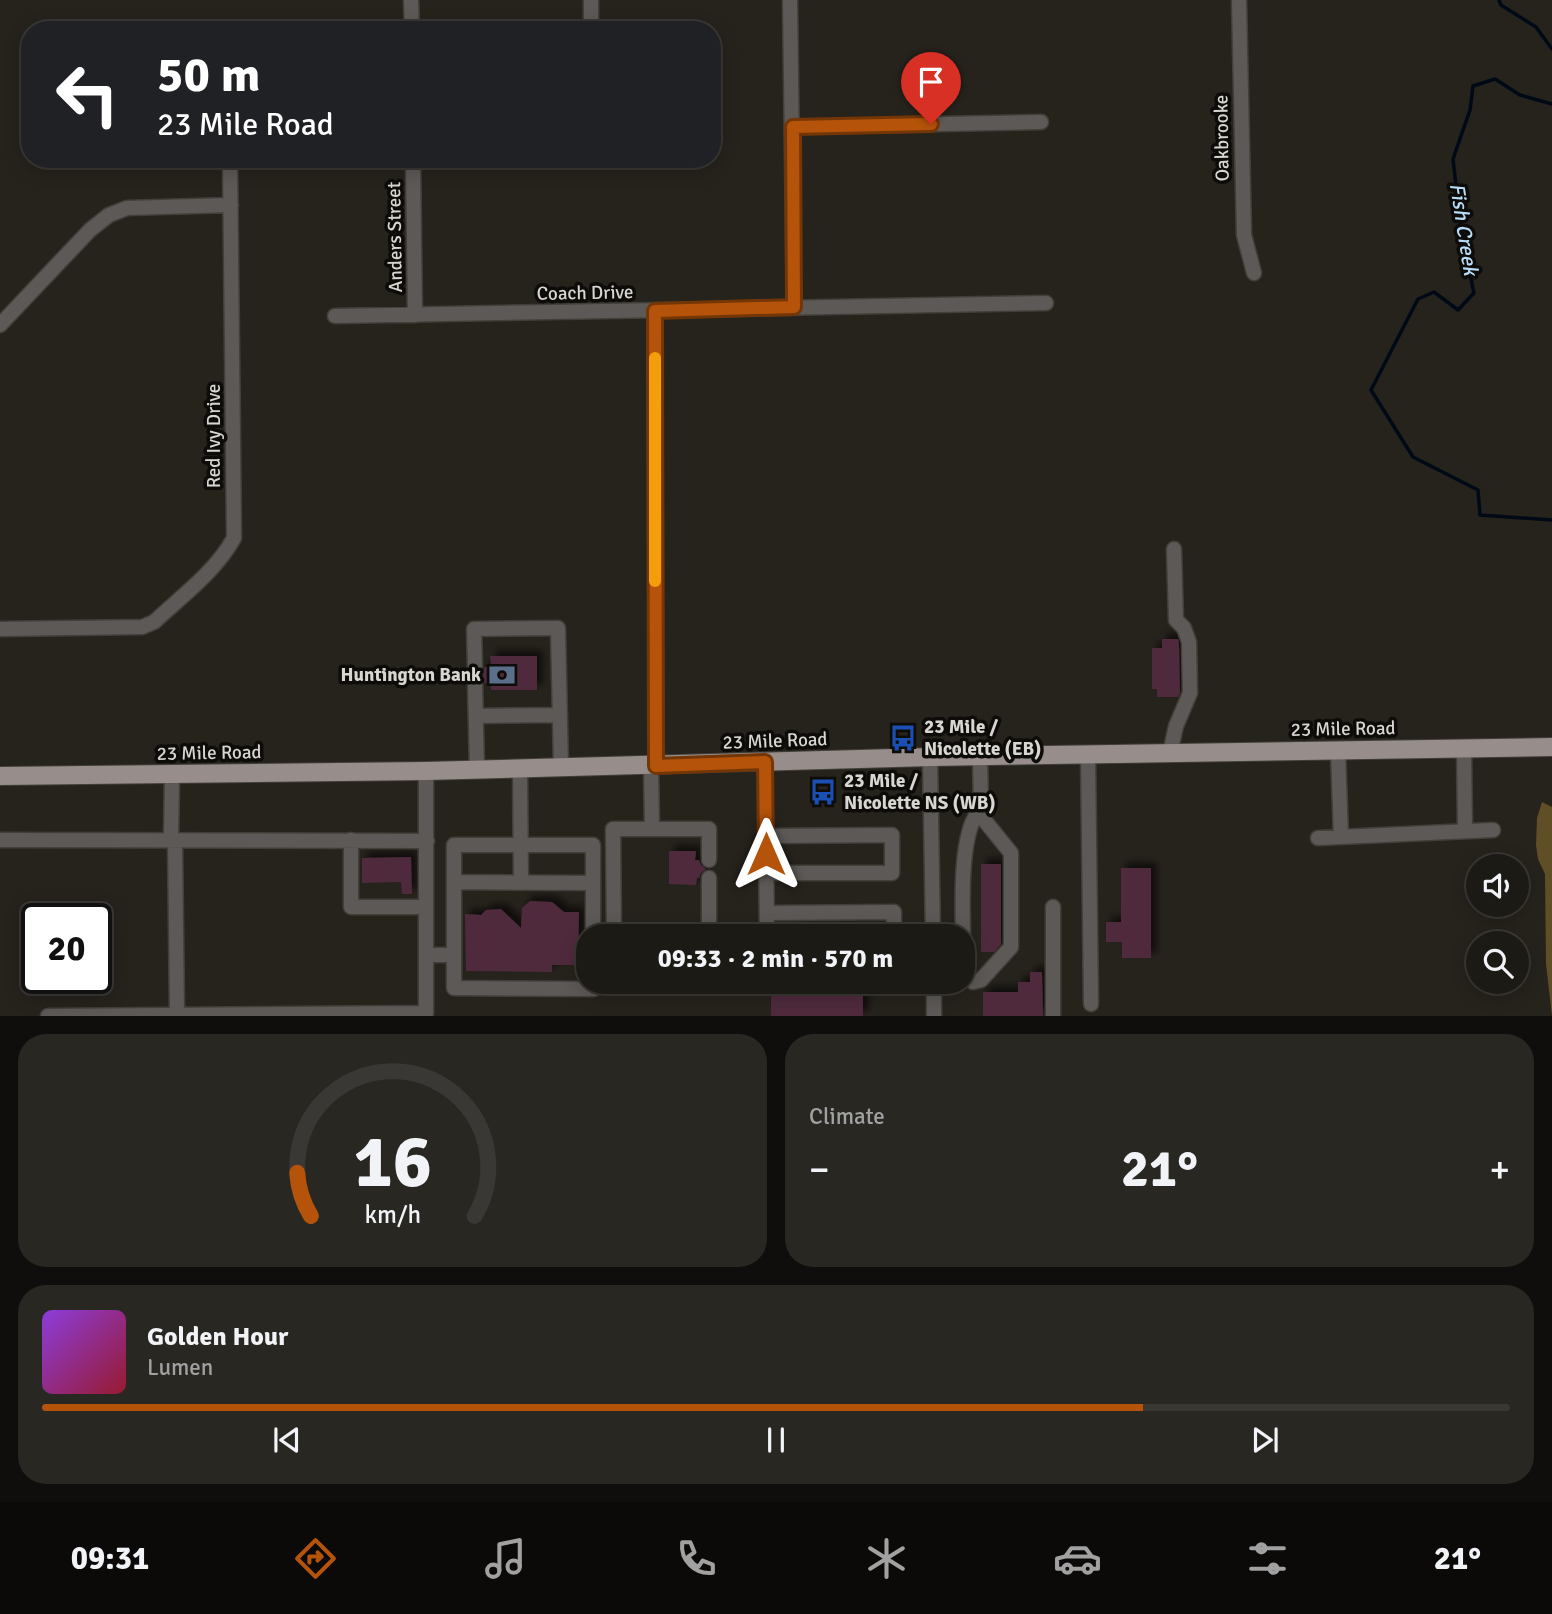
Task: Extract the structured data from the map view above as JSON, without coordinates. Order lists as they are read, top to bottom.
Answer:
{
  "streets": {
    "main road": ["23 Mile Road"],
    "street": [
      "Oakbrooke",
      "Anders Street",
      "Coach Drive",
      "Red Ivy Drive"
    ]
  },
  "crossings": [
    ["Anders Street", "Coach Drive"]
  ],
  "water": ["Fish Creek"],
  "places": {
    "bank": ["Huntington Bank"],
    "bus stop": ["23 Mile / Nicolette (EB)", "23 Mile / Nicolette NS (WB)"]
  },
  "page": {
    "turn": ["50 m", "23 Mile Road"],
    "limit": "20",
    "trip": "09:33 · 2 min · 570 m",
    "tile": "Climate",
    "heat": ["−", "21°", "+"],
    "song": ["Golden Hour", "Lumen"],
    "tabs": ["09:31", "21°"],
    "gauge": ["16", "km/h"]
  }
}
